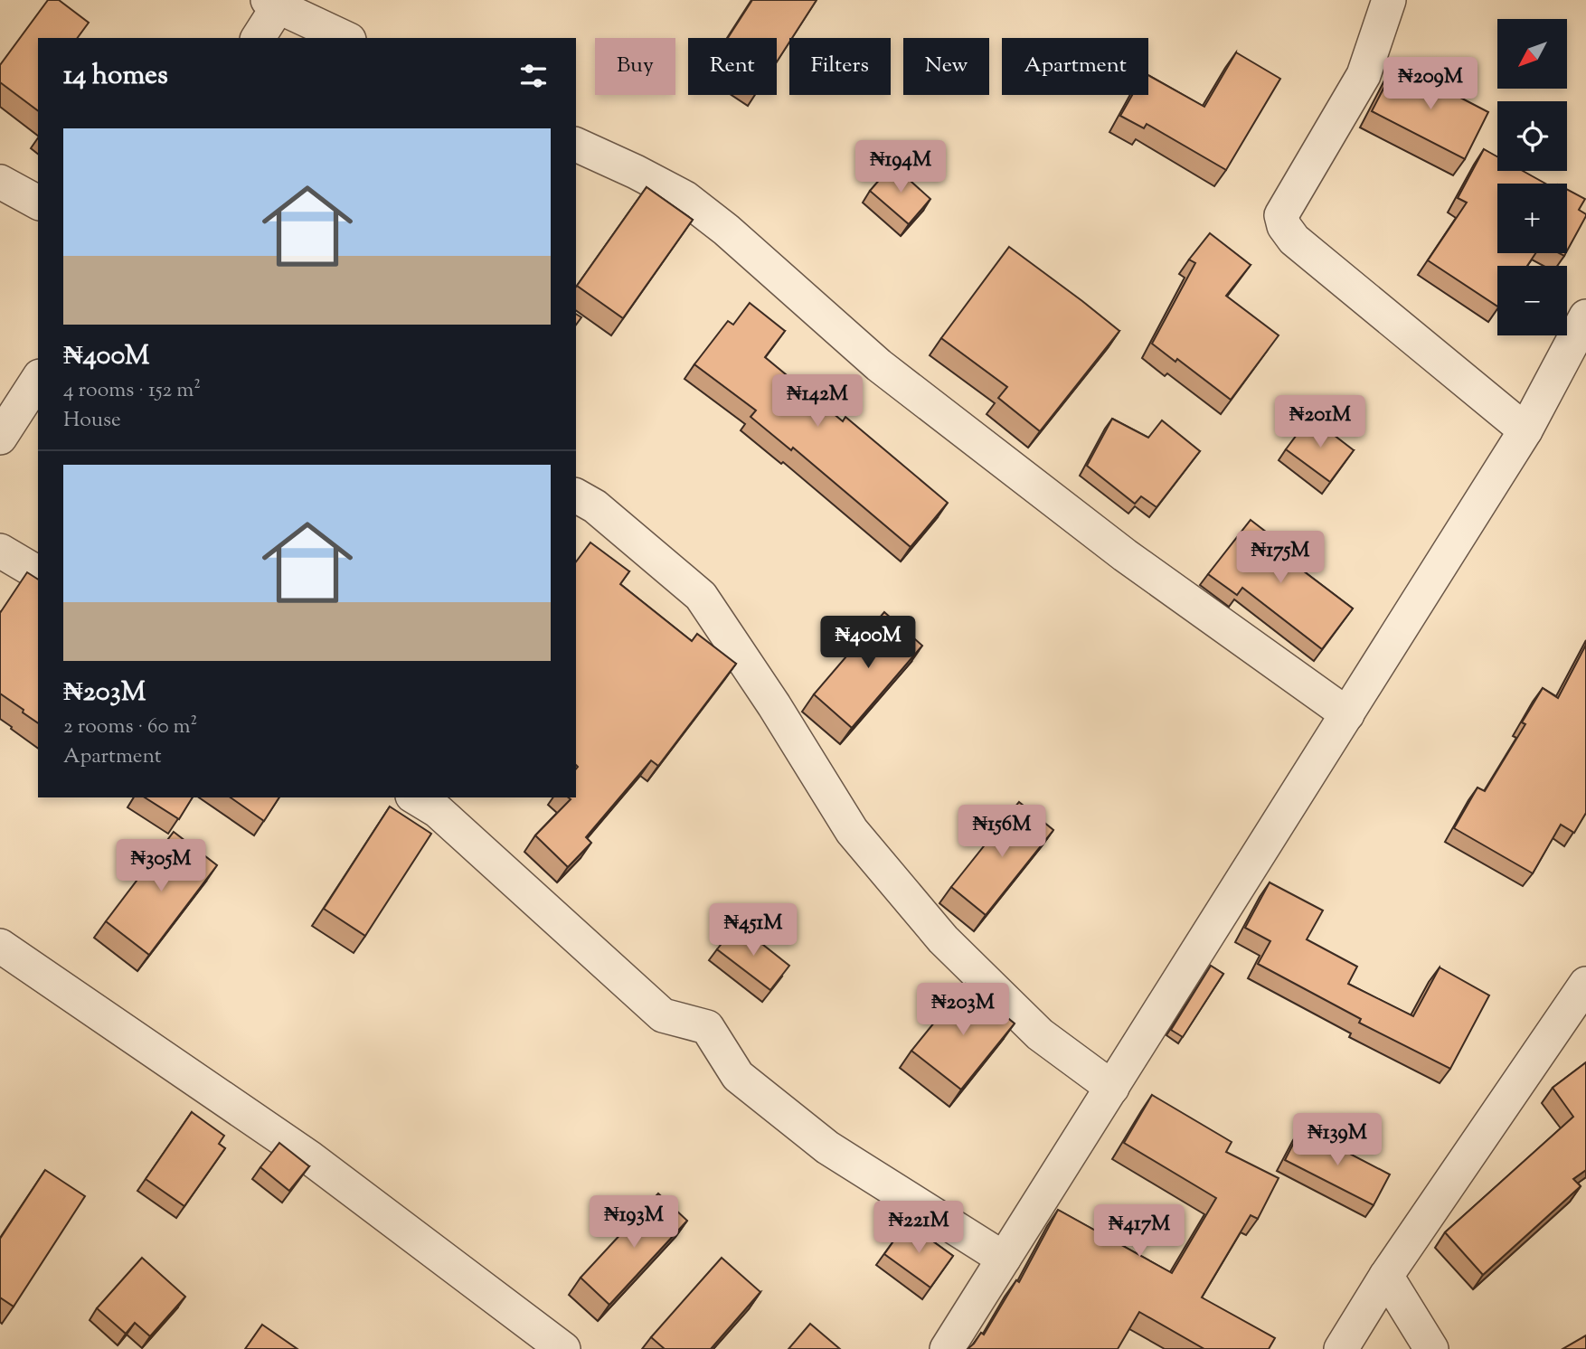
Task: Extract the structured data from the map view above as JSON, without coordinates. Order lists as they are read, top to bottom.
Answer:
{
  "north": "bottom left",
  "page": {
    "map_buttons": ["+", "−"],
    "chip": [
      "Buy",
      "Rent",
      "Filters",
      "New",
      "Apartment"
    ],
    "heading": "14 homes",
    "price": [
      "₦209M",
      "₦194M",
      "₦142M",
      "₦201M",
      "₦175M",
      "₦400M",
      "₦156M",
      "₦305M",
      "₦451M",
      "₦203M",
      "₦139M",
      "₦193M",
      "₦221M",
      "₦417M"
    ],
    "list": [
      {
        "name": "₦400M",
        "note": "4 rooms · 152 m² · House"
      },
      {
        "name": "₦203M",
        "note": "2 rooms · 60 m² · Apartment"
      }
    ]
  }
}
